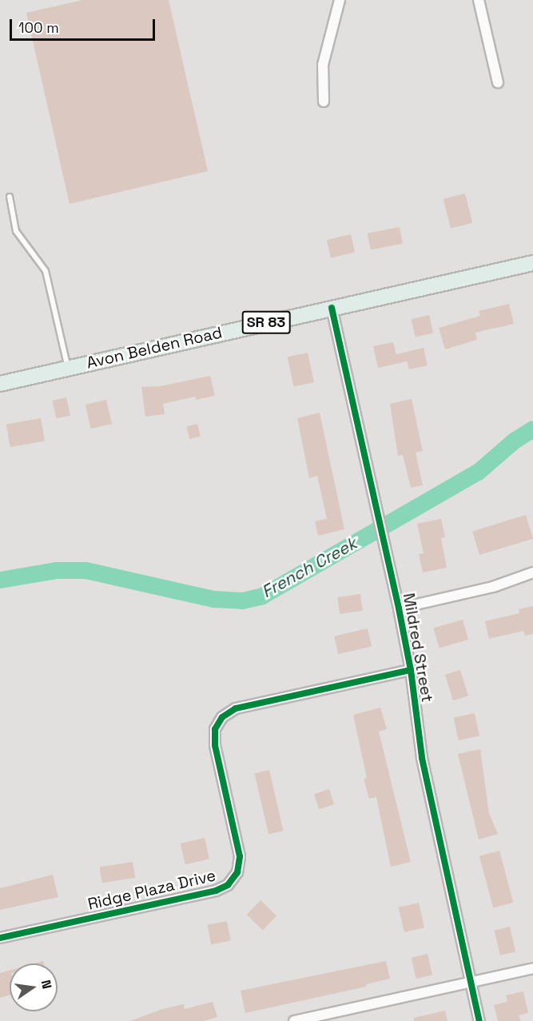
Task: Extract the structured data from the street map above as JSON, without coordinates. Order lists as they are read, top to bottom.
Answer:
{
  "streets": {
    "main road": ["SR 83", "Avon Belden Road"],
    "street": ["Mildred Street", "Ridge Plaza Drive"]
  },
  "crossings": [
    ["Avon Belden Road", "Mildred Street"],
    ["Mildred Street", "Ridge Plaza Drive"]
  ],
  "water": ["French Creek"],
  "scale_bar": "100 m",
  "north": "right"
}
